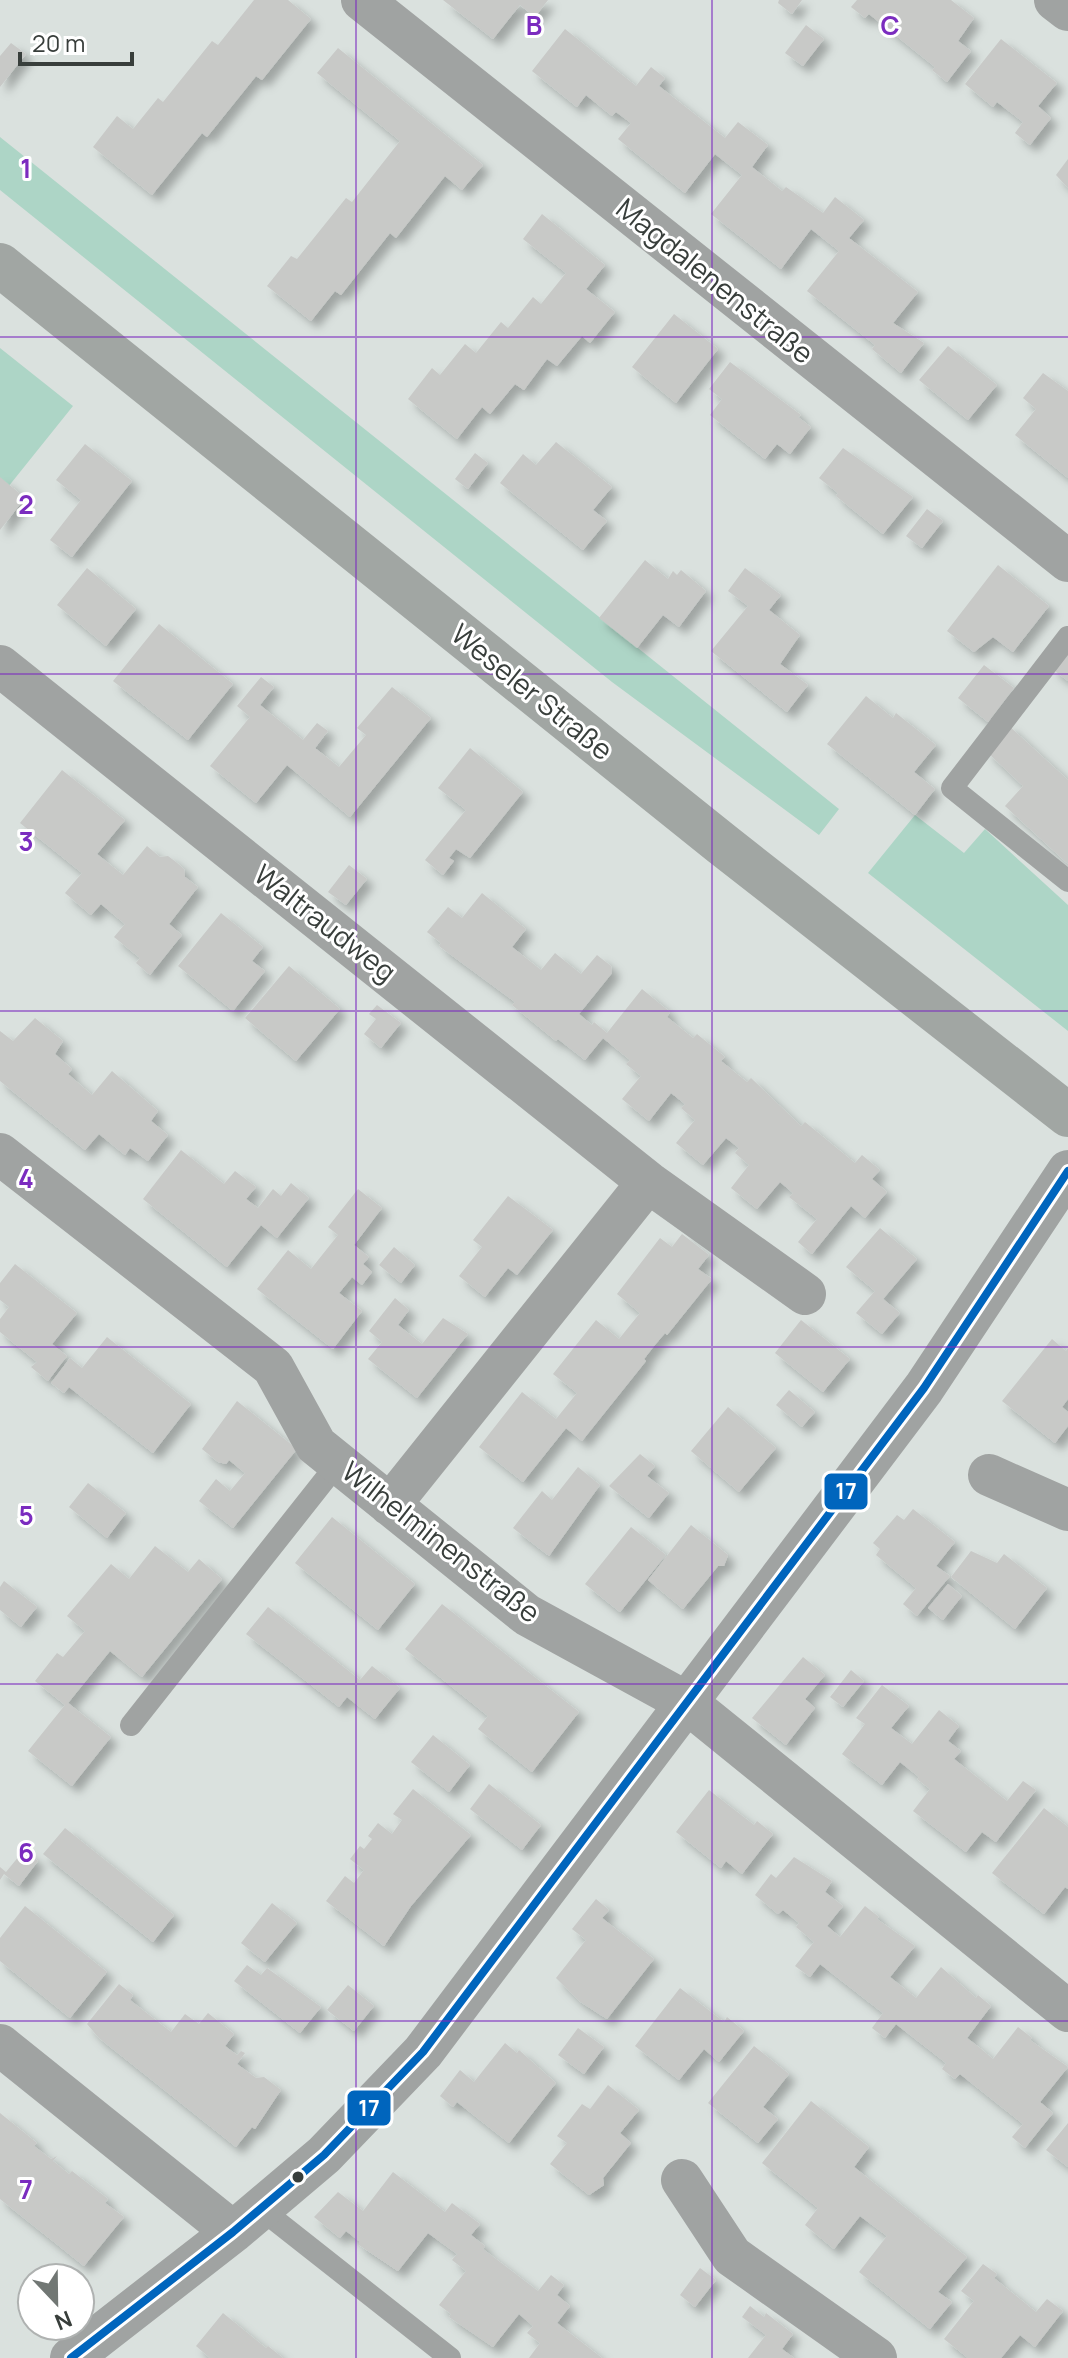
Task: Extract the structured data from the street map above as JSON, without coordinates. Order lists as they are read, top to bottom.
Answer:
{
  "streets": {
    "main road": ["Weseler Straße"],
    "street": ["Magdalenenstraße", "Waltraudweg", "Wilhelminenstraße"]
  },
  "lines": ["transit line 17"],
  "scale_bar": "20 m",
  "north": "bottom",
  "grid": {
    "columns": ["B", "C"],
    "rows": [
      "1",
      "2",
      "3",
      "4",
      "5",
      "6",
      "7"
    ]
  }
}
